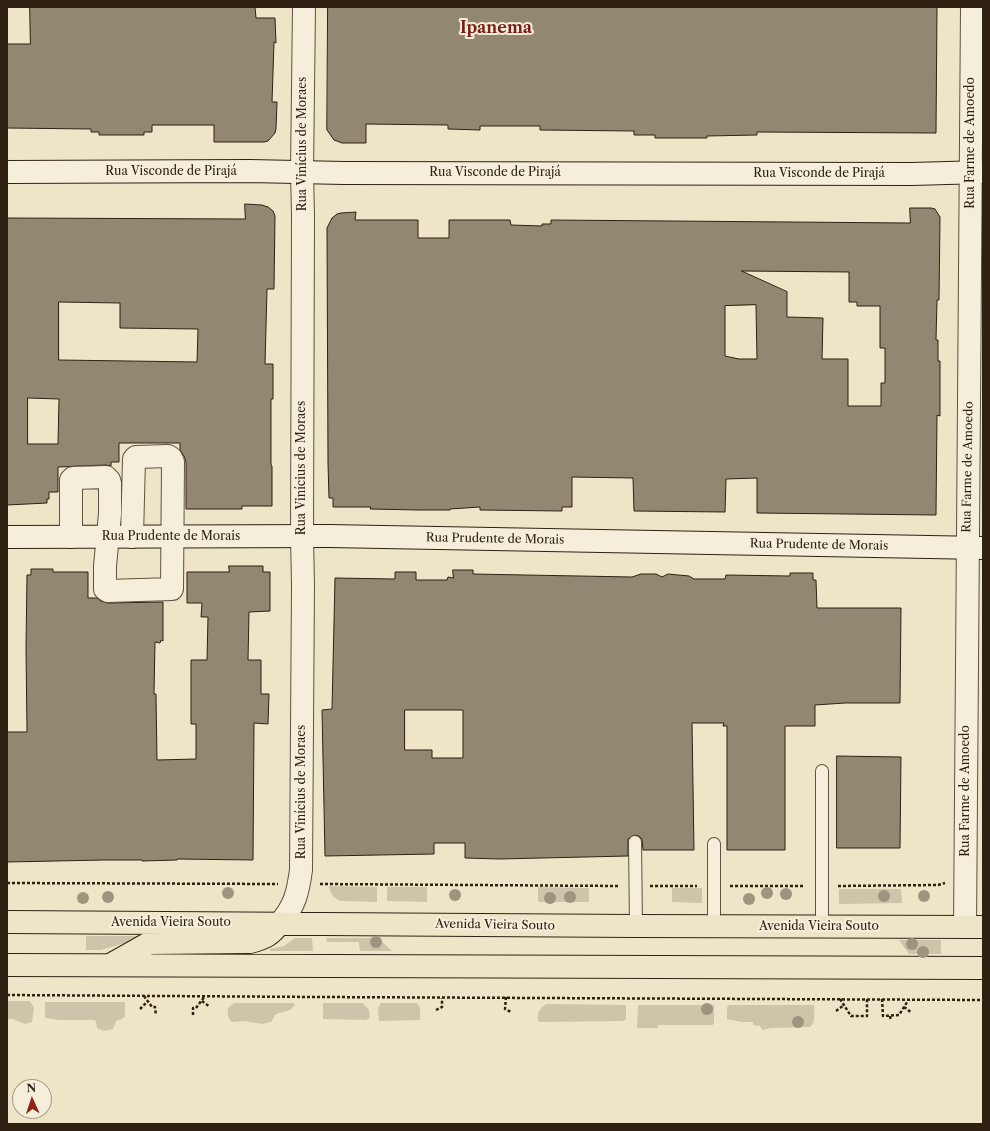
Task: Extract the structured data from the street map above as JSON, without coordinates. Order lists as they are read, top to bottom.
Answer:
{
  "streets": {
    "highway": ["Avenida Vieira Souto"],
    "street": [
      "Rua Farme de Amoedo",
      "Rua Vinícius de Moraes",
      "Rua Visconde de Pirajá",
      "Rua Prudente de Morais"
    ]
  },
  "crossings": [
    ["Rua Farme de Amoedo", "Rua Visconde de Pirajá"],
    ["Rua Farme de Amoedo", "Rua Prudente de Morais"],
    ["Rua Farme de Amoedo", "Avenida Vieira Souto"],
    ["Rua Vinícius de Moraes", "Rua Visconde de Pirajá"],
    ["Rua Vinícius de Moraes", "Rua Prudente de Morais"],
    ["Rua Vinícius de Moraes", "Avenida Vieira Souto"]
  ],
  "districts": ["Ipanema"],
  "north": "top"
}
